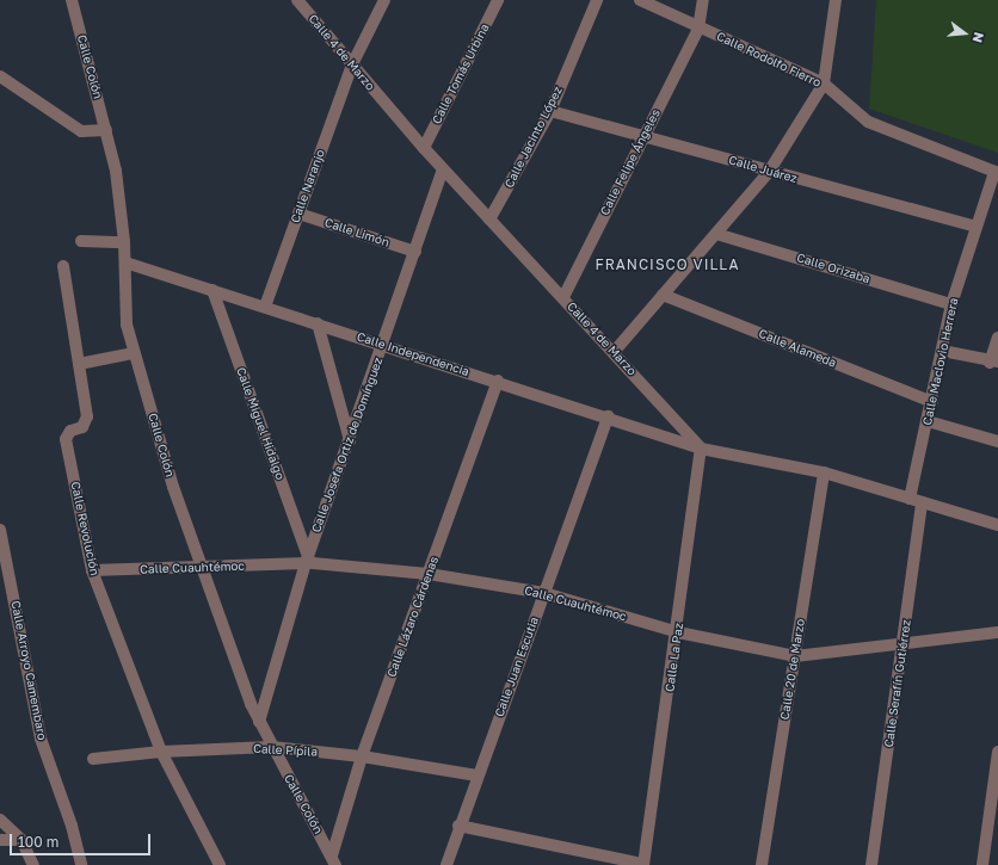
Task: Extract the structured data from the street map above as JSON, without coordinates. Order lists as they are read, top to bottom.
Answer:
{
  "streets": {
    "street": [
      "Calle 4 de Marzo",
      "Calle Rodolfo Fierro",
      "Calle Colón",
      "Calle Tomás Urbina",
      "Calle Jacinto López",
      "Calle Felipe Ángeles",
      "Calle Juárez",
      "Calle Naranjo",
      "Calle Limón",
      "Calle Orizaba",
      "Calle Alameda",
      "Calle Independencia",
      "Calle Maclovio Herrera",
      "Calle Miguel Hidalgo",
      "Calle Josefa Ortiz de Domínguez",
      "Calle Revolución",
      "Calle Cuauhtémoc",
      "Calle Lázaro Cárdenas",
      "Calle La Paz",
      "Calle Juan Escutia",
      "Calle 20 de Marzo",
      "Calle Arroyo Camembaro",
      "Calle Serafín Gutiérrez",
      "Calle Pípila"
    ]
  },
  "crossings": [
    ["Calle 4 de Marzo", "Calle Tomás Urbina"],
    ["Calle 4 de Marzo", "Calle Jacinto López"],
    ["Calle 4 de Marzo", "Calle Felipe Ángeles"],
    ["Calle 4 de Marzo", "Calle Naranjo"],
    ["Calle 4 de Marzo", "Calle Independencia"],
    ["Calle 4 de Marzo", "Calle Josefa Ortiz de Domínguez"],
    ["Calle 4 de Marzo", "Calle La Paz"],
    ["Calle Rodolfo Fierro", "Calle Felipe Ángeles"],
    ["Calle Rodolfo Fierro", "Calle Maclovio Herrera"],
    ["Calle Colón", "Calle Independencia"],
    ["Calle Colón", "Calle Josefa Ortiz de Domínguez"],
    ["Calle Colón", "Calle Cuauhtémoc"],
    ["Calle Colón", "Calle Lázaro Cárdenas"],
    ["Calle Colón", "Calle Pípila"],
    ["Calle Jacinto López", "Calle Juárez"],
    ["Calle Felipe Ángeles", "Calle Juárez"],
    ["Calle Juárez", "Calle Maclovio Herrera"],
    ["Calle Naranjo", "Calle Limón"],
    ["Calle Naranjo", "Calle Independencia"],
    ["Calle Limón", "Calle Josefa Ortiz de Domínguez"],
    ["Calle Orizaba", "Calle Maclovio Herrera"],
    ["Calle Alameda", "Calle Maclovio Herrera"],
    ["Calle Independencia", "Calle Miguel Hidalgo"],
    ["Calle Independencia", "Calle Josefa Ortiz de Domínguez"],
    ["Calle Independencia", "Calle Lázaro Cárdenas"],
    ["Calle Independencia", "Calle La Paz"],
    ["Calle Independencia", "Calle Juan Escutia"],
    ["Calle Maclovio Herrera", "Calle Serafín Gutiérrez"],
    ["Calle Miguel Hidalgo", "Calle Josefa Ortiz de Domínguez"],
    ["Calle Miguel Hidalgo", "Calle Cuauhtémoc"],
    ["Calle Josefa Ortiz de Domínguez", "Calle Cuauhtémoc"],
    ["Calle Revolución", "Calle Cuauhtémoc"],
    ["Calle Revolución", "Calle Pípila"],
    ["Calle Cuauhtémoc", "Calle Lázaro Cárdenas"],
    ["Calle Cuauhtémoc", "Calle La Paz"],
    ["Calle Cuauhtémoc", "Calle Juan Escutia"],
    ["Calle Cuauhtémoc", "Calle 20 de Marzo"],
    ["Calle Cuauhtémoc", "Calle Serafín Gutiérrez"],
    ["Calle Lázaro Cárdenas", "Calle Pípila"],
    ["Calle Juan Escutia", "Calle Pípila"]
  ],
  "districts": ["FRANCISCO VILLA"],
  "scale_bar": "100 m",
  "north": "right"
}
